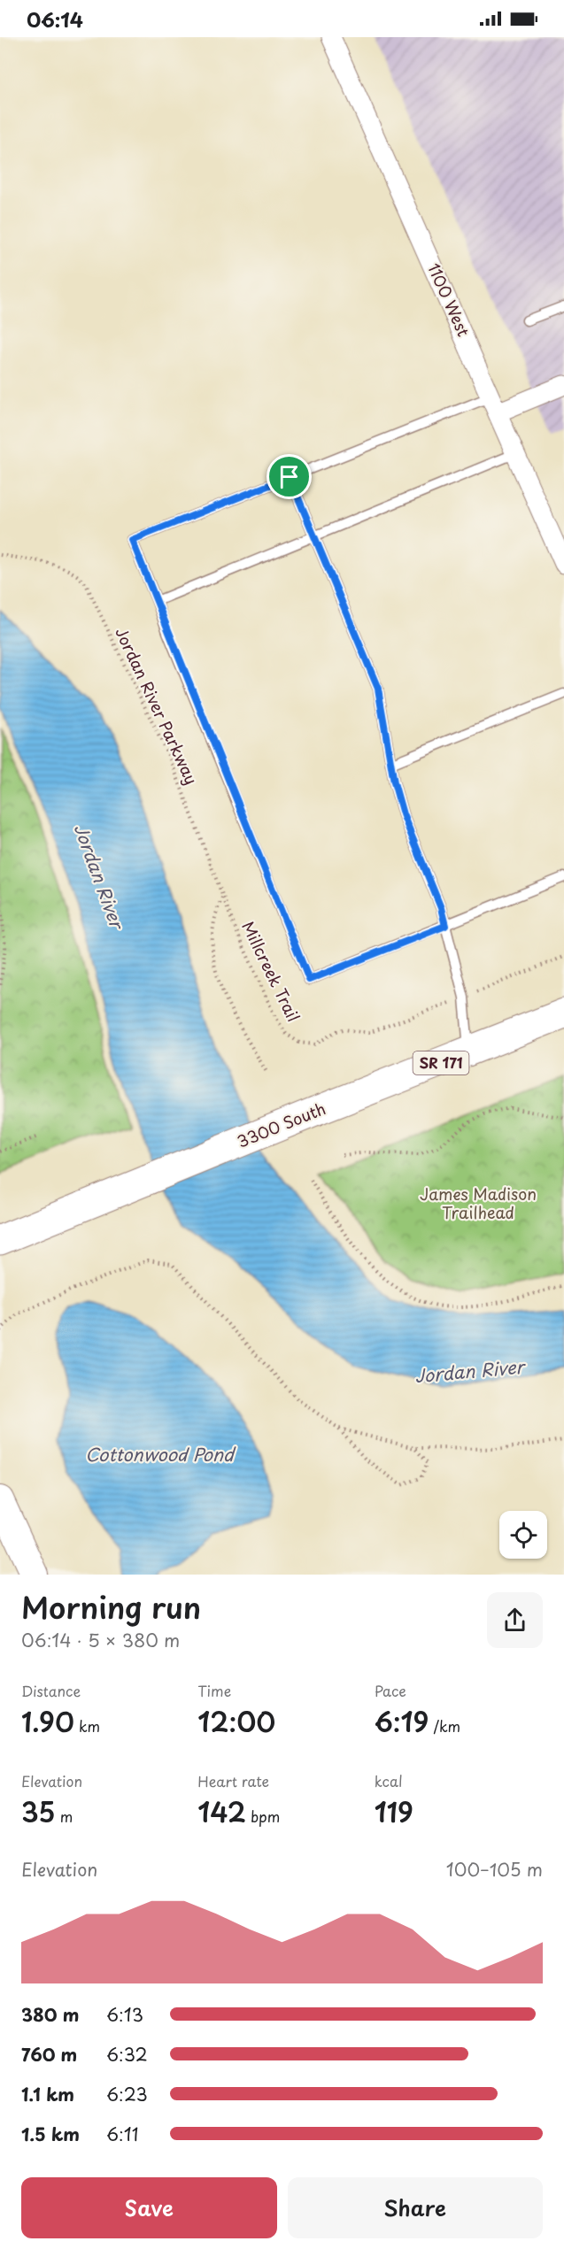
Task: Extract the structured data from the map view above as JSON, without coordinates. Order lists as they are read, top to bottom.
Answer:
{
  "streets": {
    "main road": ["SR 171", "3300 South"],
    "street": ["1100 West"],
    "path": ["Jordan River Parkway", "Millcreek Trail"]
  },
  "crossings": [
    ["Jordan River Parkway", "Millcreek Trail"]
  ],
  "water": ["Jordan River", "Cottonwood Pond"],
  "parks": ["James Madison Trailhead"],
  "page": {
    "status": "06:14",
    "heading": ["Morning run", "06:14 · 5 × 380 m"],
    "stats": [
      ["Distance", "1.90 km"],
      ["Time", "12:00"],
      ["Pace", "6:19 /km"],
      ["Elevation", "35 m"],
      ["Heart rate", "142 bpm"],
      ["kcal", "119"]
    ],
    "chart": ["Elevation", "100–105 m"],
    "list": [
      {
        "name": "380 m",
        "note": "6:13"
      },
      {
        "name": "760 m",
        "note": "6:32"
      },
      {
        "name": "1.1 km",
        "note": "6:23"
      },
      {
        "name": "1.5 km",
        "note": "6:11"
      }
    ],
    "buttons": ["Save", "Share"]
  }
}
